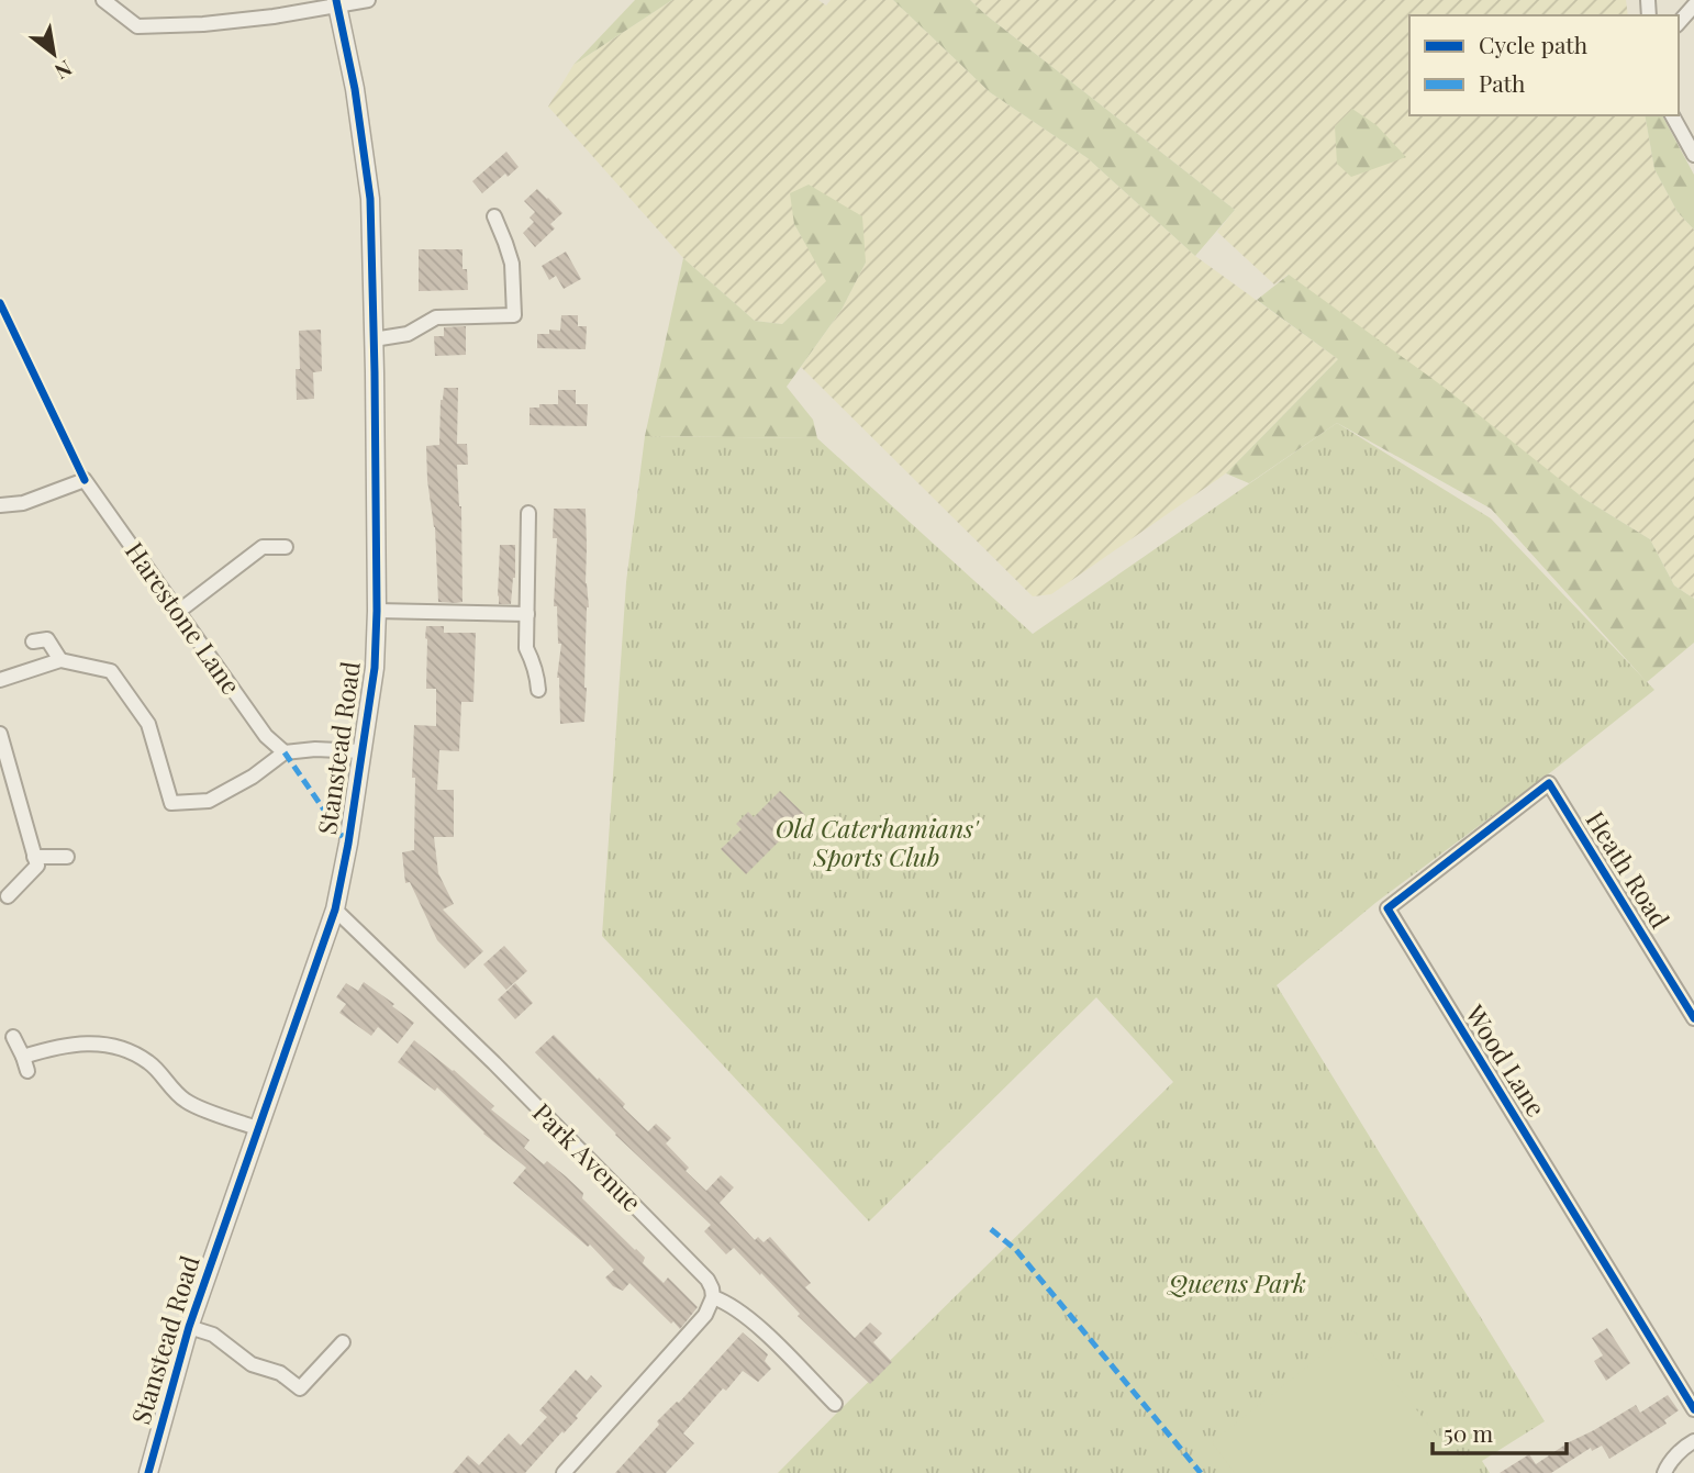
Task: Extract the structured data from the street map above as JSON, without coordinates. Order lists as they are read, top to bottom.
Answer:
{
  "streets": {
    "street": [
      "Harestone Lane",
      "Stanstead Road",
      "Heath Road",
      "Wood Lane",
      "Park Avenue"
    ]
  },
  "crossings": [
    ["Stanstead Road", "Park Avenue"],
    ["Heath Road", "Wood Lane"]
  ],
  "parks": ["Old Caterhamians' Sports Club", "Queens Park"],
  "legend": ["Cycle path", "Path"],
  "scale_bar": "50 m",
  "north": "bottom right"
}
